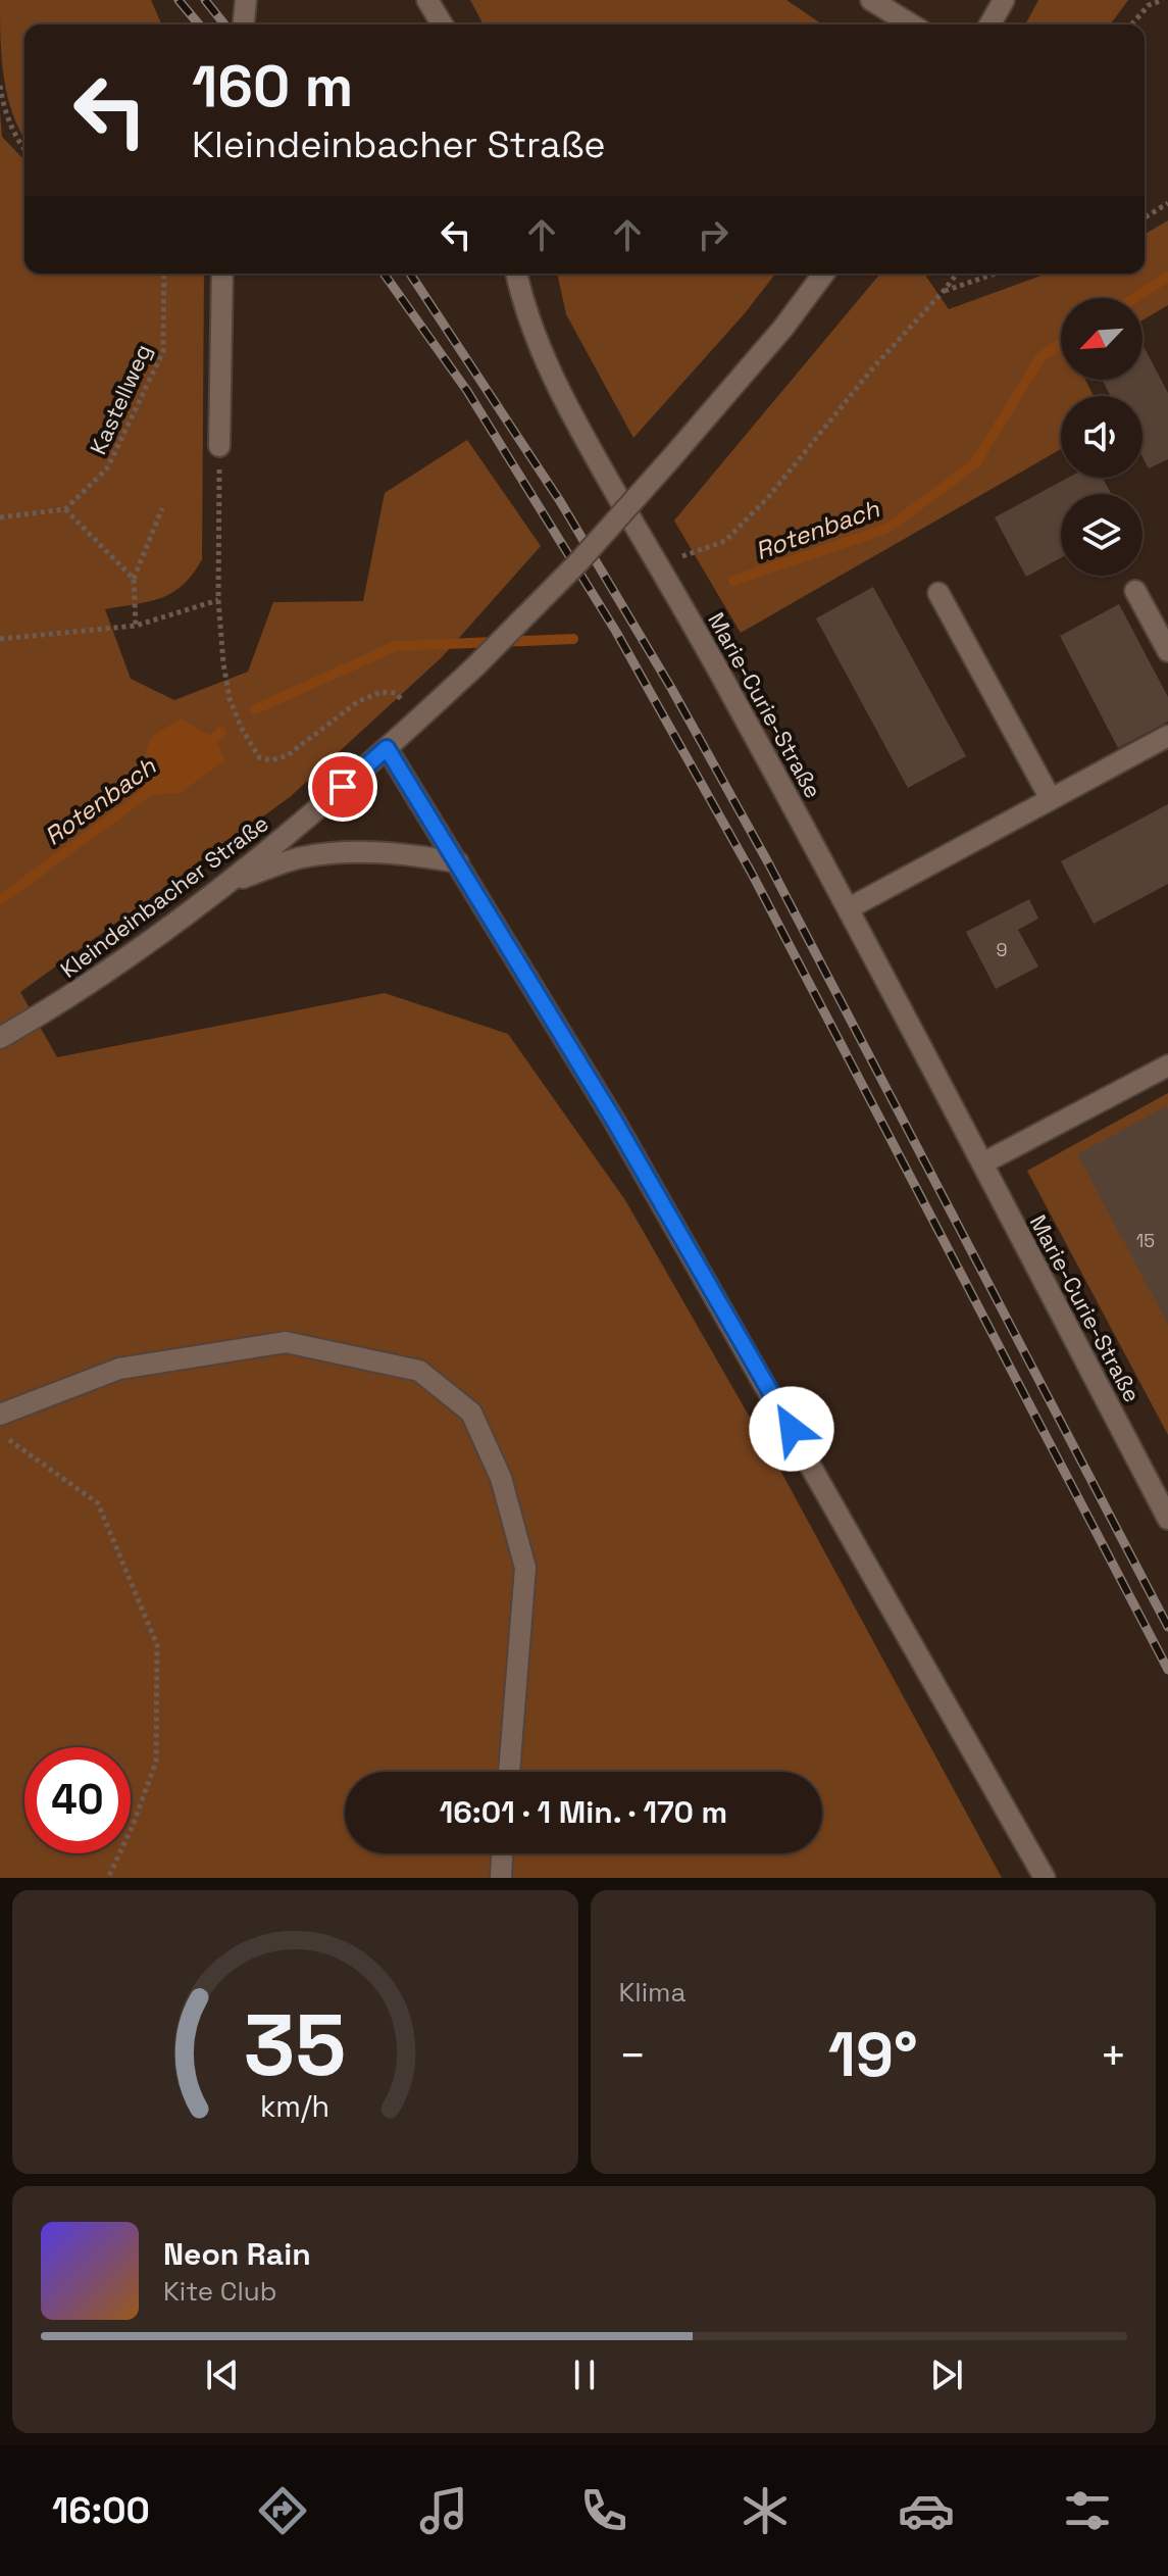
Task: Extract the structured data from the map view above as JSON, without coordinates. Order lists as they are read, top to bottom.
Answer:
{
  "streets": {
    "street": ["Marie-Curie-Straße", "Kleindeinbacher Straße"],
    "path": ["Kastellweg"]
  },
  "water": ["Rotenbach"],
  "house_numbers": ["9", "15"],
  "north": "bottom left",
  "page": {
    "turn": ["160 m", "Kleindeinbacher Straße"],
    "limit": "40",
    "trip": "16:01 · 1 Min. · 170 m",
    "tile": "Klima",
    "heat": ["−", "19°", "+"],
    "song": ["Neon Rain", "Kite Club"],
    "tabs": "16:00",
    "gauge": ["35", "km/h"]
  }
}
